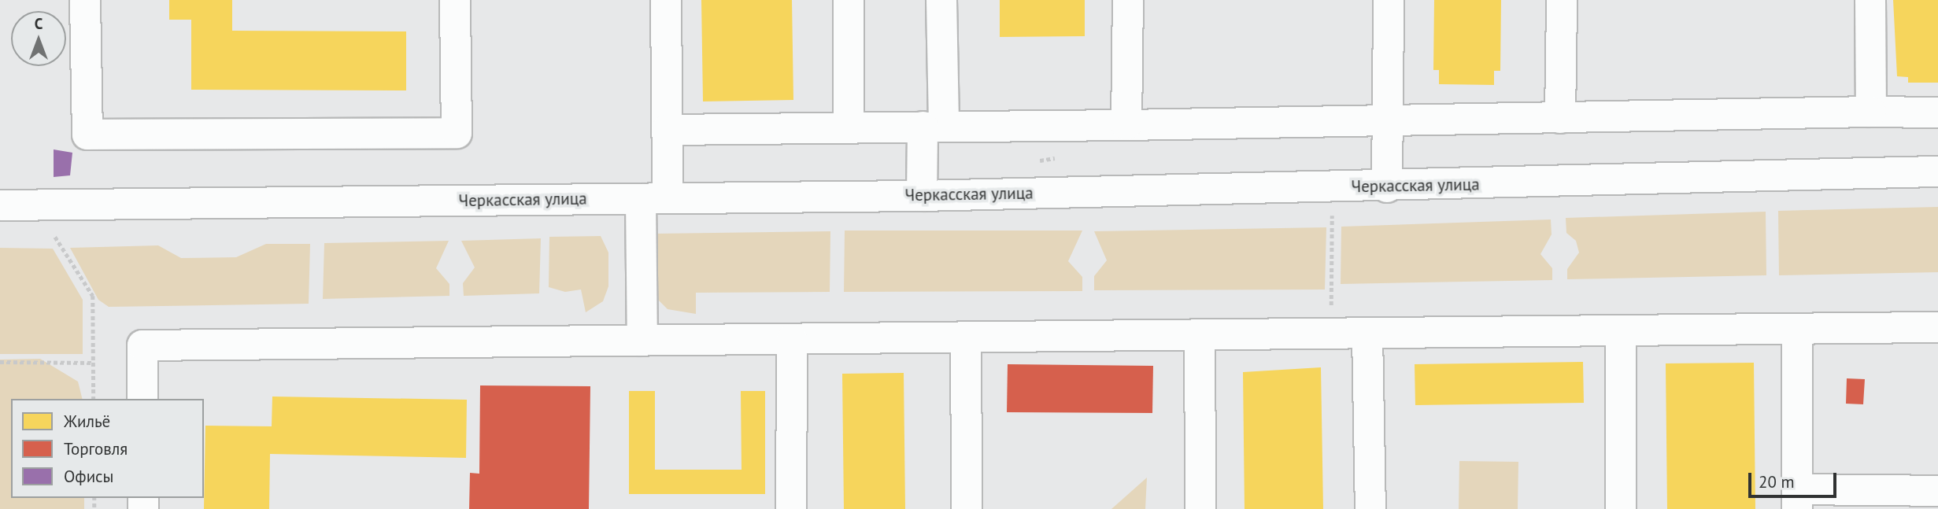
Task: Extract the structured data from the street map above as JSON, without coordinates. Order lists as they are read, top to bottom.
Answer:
{
  "streets": {
    "street": ["Черкасская улица"]
  },
  "legend": ["Жильё", "Торговля", "Офисы"],
  "scale_bar": "20 m",
  "north": "top"
}
